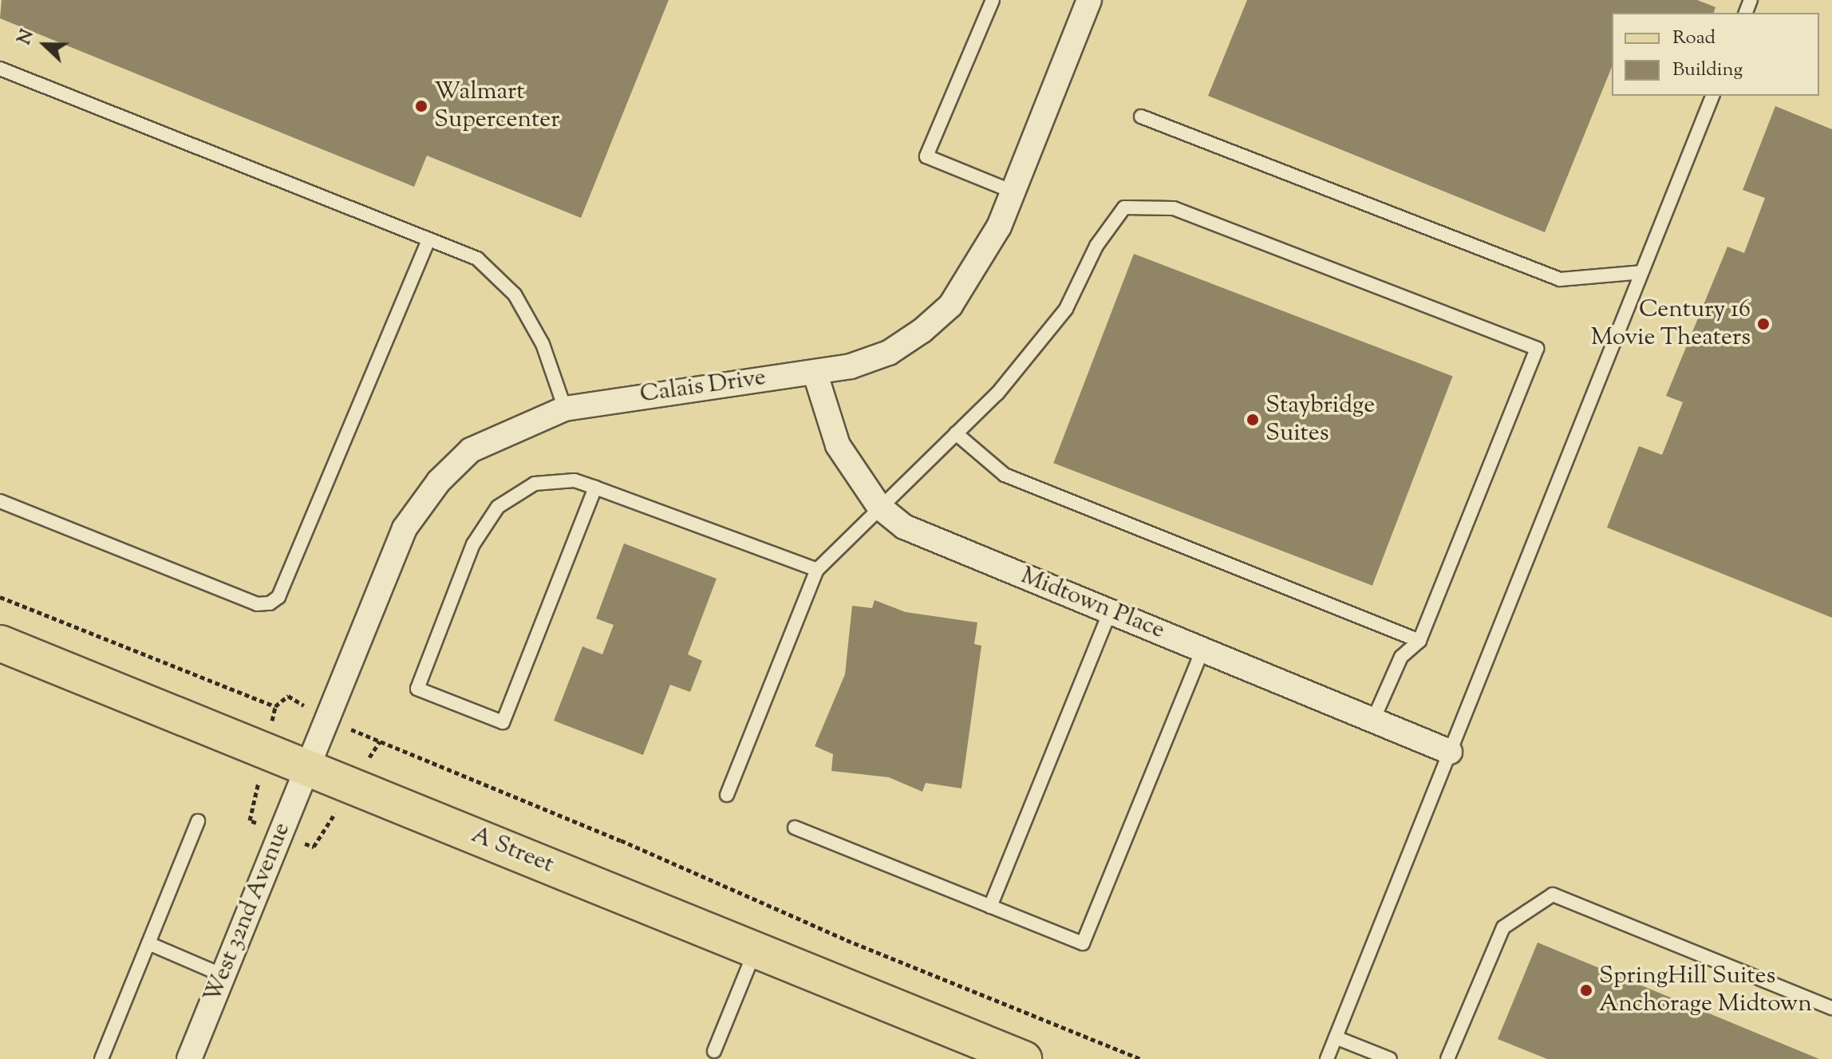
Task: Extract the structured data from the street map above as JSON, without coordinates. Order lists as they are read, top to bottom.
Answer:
{
  "streets": {
    "main road": ["A Street"],
    "street": ["Calais Drive", "Midtown Place", "West 32nd Avenue"]
  },
  "crossings": [
    ["Calais Drive", "Midtown Place"],
    ["Calais Drive", "A Street"],
    ["Calais Drive", "West 32nd Avenue"],
    ["A Street", "West 32nd Avenue"]
  ],
  "places": [
    "Walmart Supercenter",
    "Century 16 Movie Theaters",
    "Staybridge Suites",
    "SpringHill Suites Anchorage Midtown"
  ],
  "legend": ["Road", "Building"],
  "north": "left"
}
